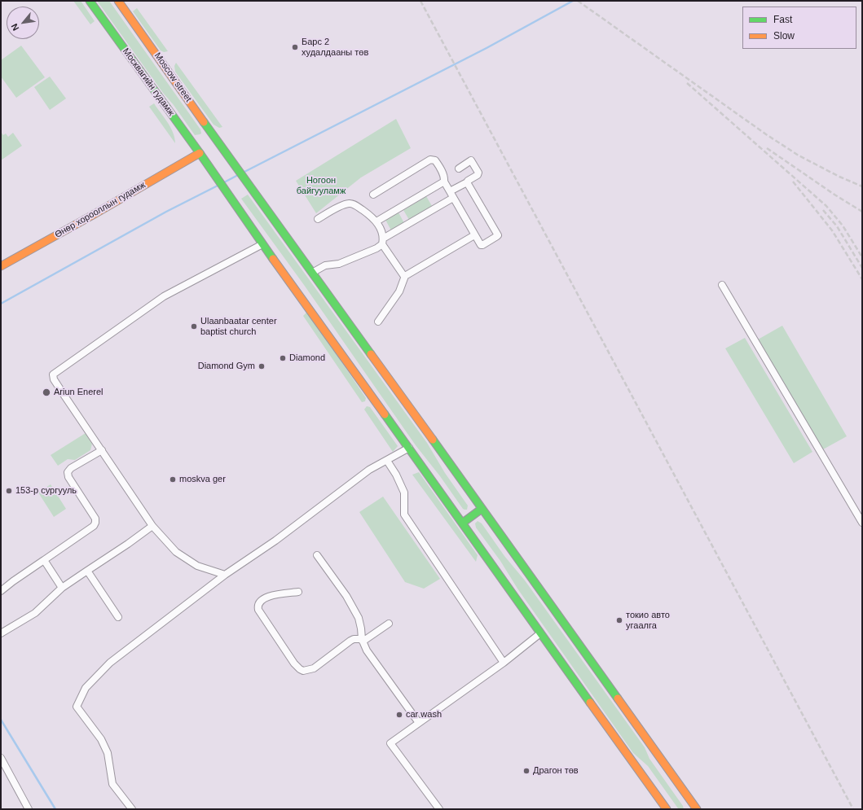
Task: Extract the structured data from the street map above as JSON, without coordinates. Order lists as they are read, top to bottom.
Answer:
{
  "streets": {
    "main road": ["Moscow street", "Москвагийн гудамж", "Өнөр хорооллын гудамж"]
  },
  "crossings": [
    ["Москвагийн гудамж", "Өнөр хорооллын гудамж"]
  ],
  "parks": ["Ногоон байгууламж"],
  "places": [
    "Барс 2 худалдааны төв",
    "Ulaanbaatar center baptist church",
    "Diamond",
    "Diamond Gym",
    "Ariun Enerel",
    "moskva ger",
    "153-р сургууль",
    "токио авто угаалга",
    "car wash",
    "Драгон төв"
  ],
  "legend": ["Fast", "Slow"],
  "north": "bottom left"
}
